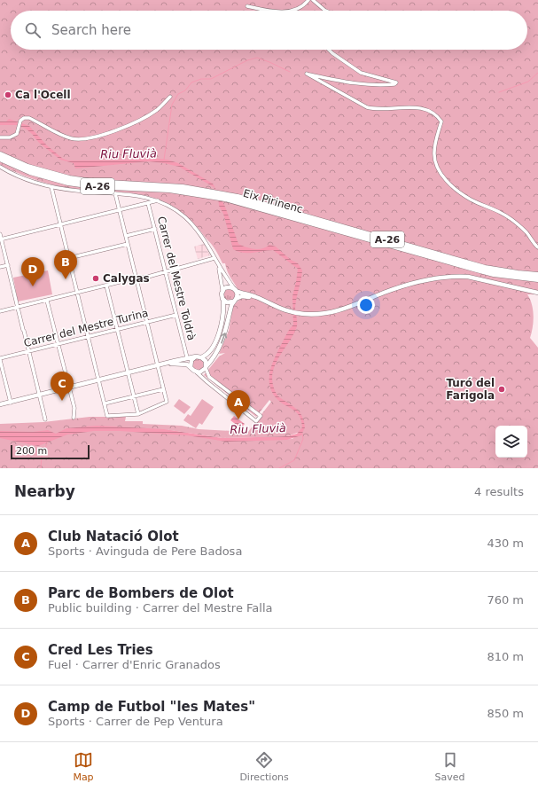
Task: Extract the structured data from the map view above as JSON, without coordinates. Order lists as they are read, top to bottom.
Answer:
{
  "streets": {
    "highway": ["A-26", "Eix Pirinenc"],
    "street": ["Carrer del Mestre Toldrà", "Carrer del Mestre Turina"]
  },
  "crossings": [
    ["Carrer del Mestre Toldrà", "Carrer del Mestre Turina"]
  ],
  "water": ["Riu Fluvià"],
  "places": ["Ca l'Ocell", "Calygas", "Turó del Farigola"],
  "scale_bar": "200 m",
  "page": {
    "search": "Search here",
    "pins": [
      "B",
      "D",
      "C",
      "A"
    ],
    "scale": "200 m",
    "heading": ["Nearby", "4 results"],
    "list": [
      {
        "mark": "A",
        "name": "Club Natació Olot",
        "note": "Sports · Avinguda de Pere Badosa",
        "value": "430 m"
      },
      {
        "mark": "B",
        "name": "Parc de Bombers de Olot",
        "note": "Public building · Carrer del Mestre Falla",
        "value": "760 m"
      },
      {
        "mark": "C",
        "name": "Cred Les Tries",
        "note": "Fuel · Carrer d'Enric Granados",
        "value": "810 m"
      },
      {
        "mark": "D",
        "name": "Camp de Futbol \"les Mates\"",
        "note": "Sports · Carrer de Pep Ventura",
        "value": "850 m"
      }
    ],
    "nav": ["Map", "Directions", "Saved"]
  }
}
